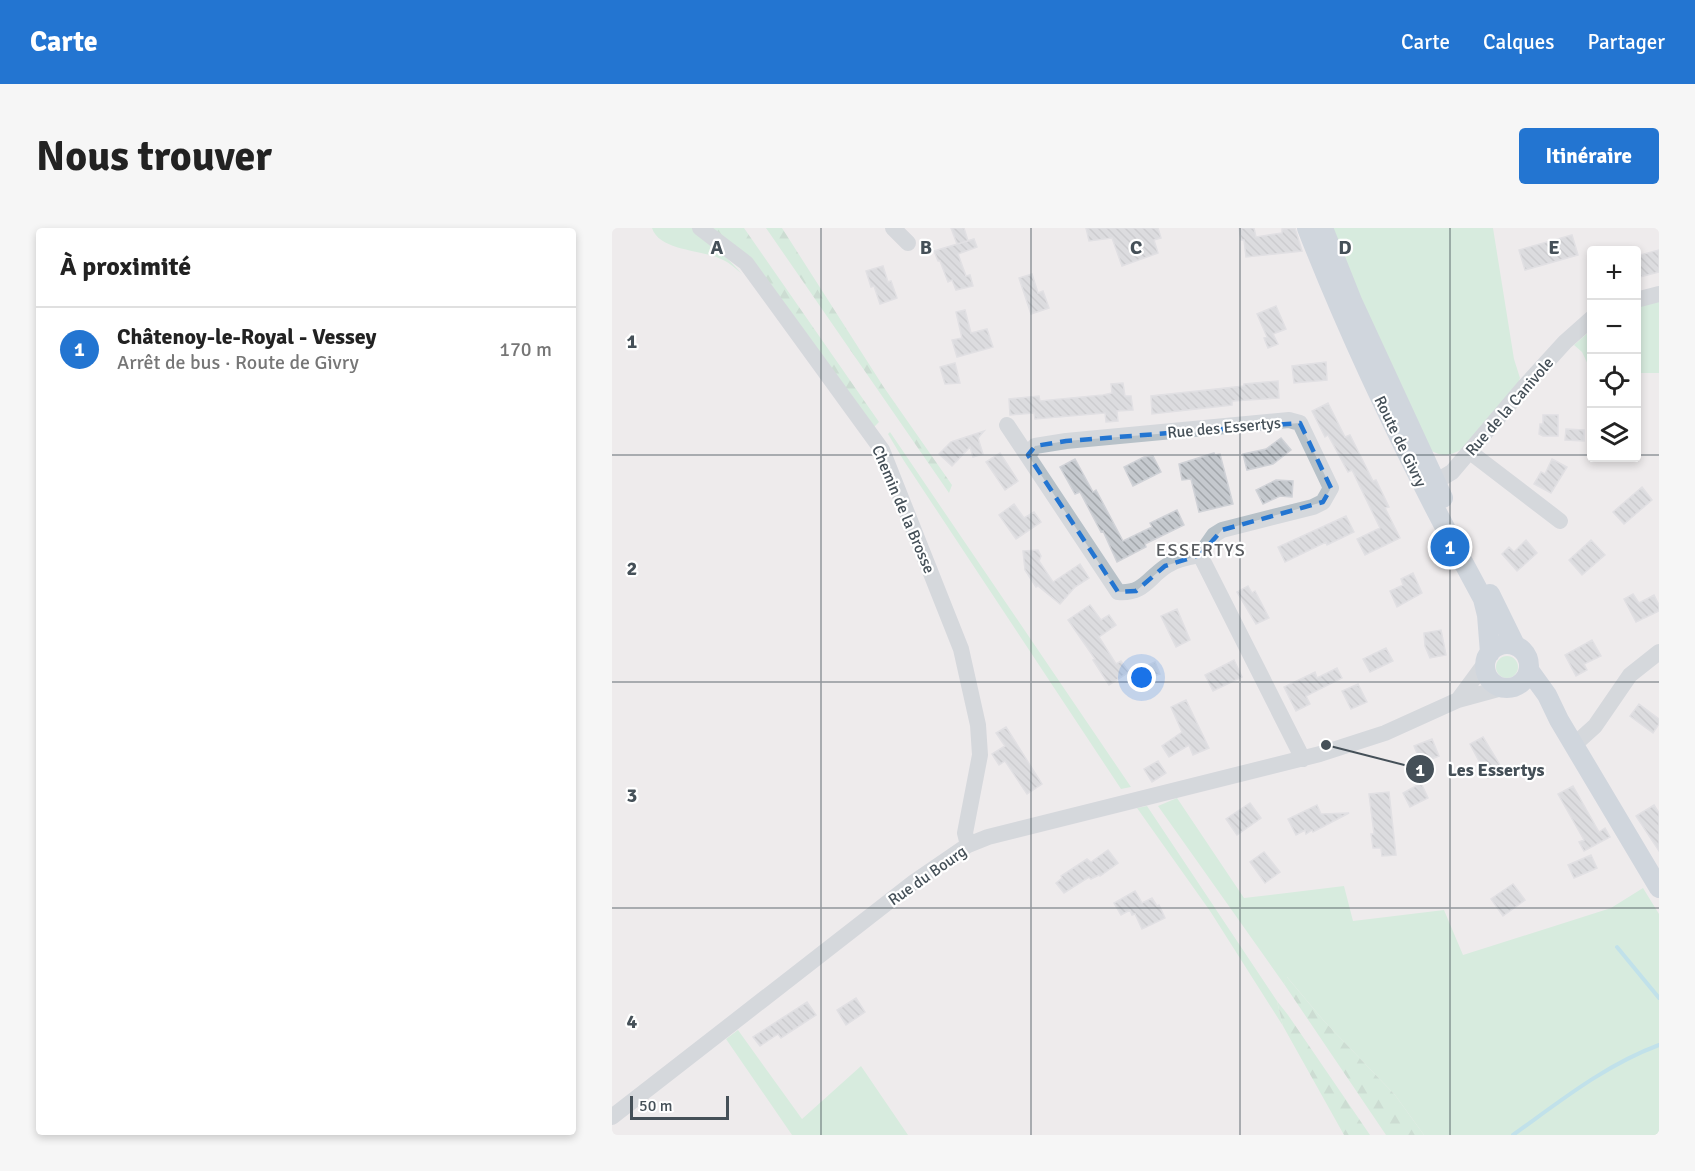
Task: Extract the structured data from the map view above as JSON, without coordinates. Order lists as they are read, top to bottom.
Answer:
{
  "streets": {
    "main road": ["Route de Givry"],
    "street": [
      "Rue de la Canivole",
      "Rue des Essertys",
      "Chemin de la Brosse",
      "Rue du Bourg"
    ]
  },
  "crossings": [
    ["Rue de la Canivole", "Route de Givry"],
    ["Route de Givry", "Rue du Bourg"],
    ["Chemin de la Brosse", "Rue du Bourg"]
  ],
  "districts": ["ESSERTYS"],
  "places": ["Les Essertys"],
  "scale_bar": "50 m",
  "page": {
    "header": "Carte",
    "nav": ["Carte", "Calques", "Partager"],
    "buttons": "Itinéraire",
    "title": "Nous trouver",
    "heading": "À proximité",
    "map_buttons": ["+", "−"],
    "list": [
      {
        "mark": "1",
        "name": "Châtenoy-le-Royal - Vessey",
        "note": "Arrêt de bus · Route de Givry",
        "value": "170 m"
      }
    ],
    "pins": "1",
    "scale": "50 m"
  },
  "grid": {
    "columns": [
      "A",
      "B",
      "C",
      "D",
      "E"
    ],
    "rows": [
      "1",
      "2",
      "3",
      "4"
    ]
  }
}
